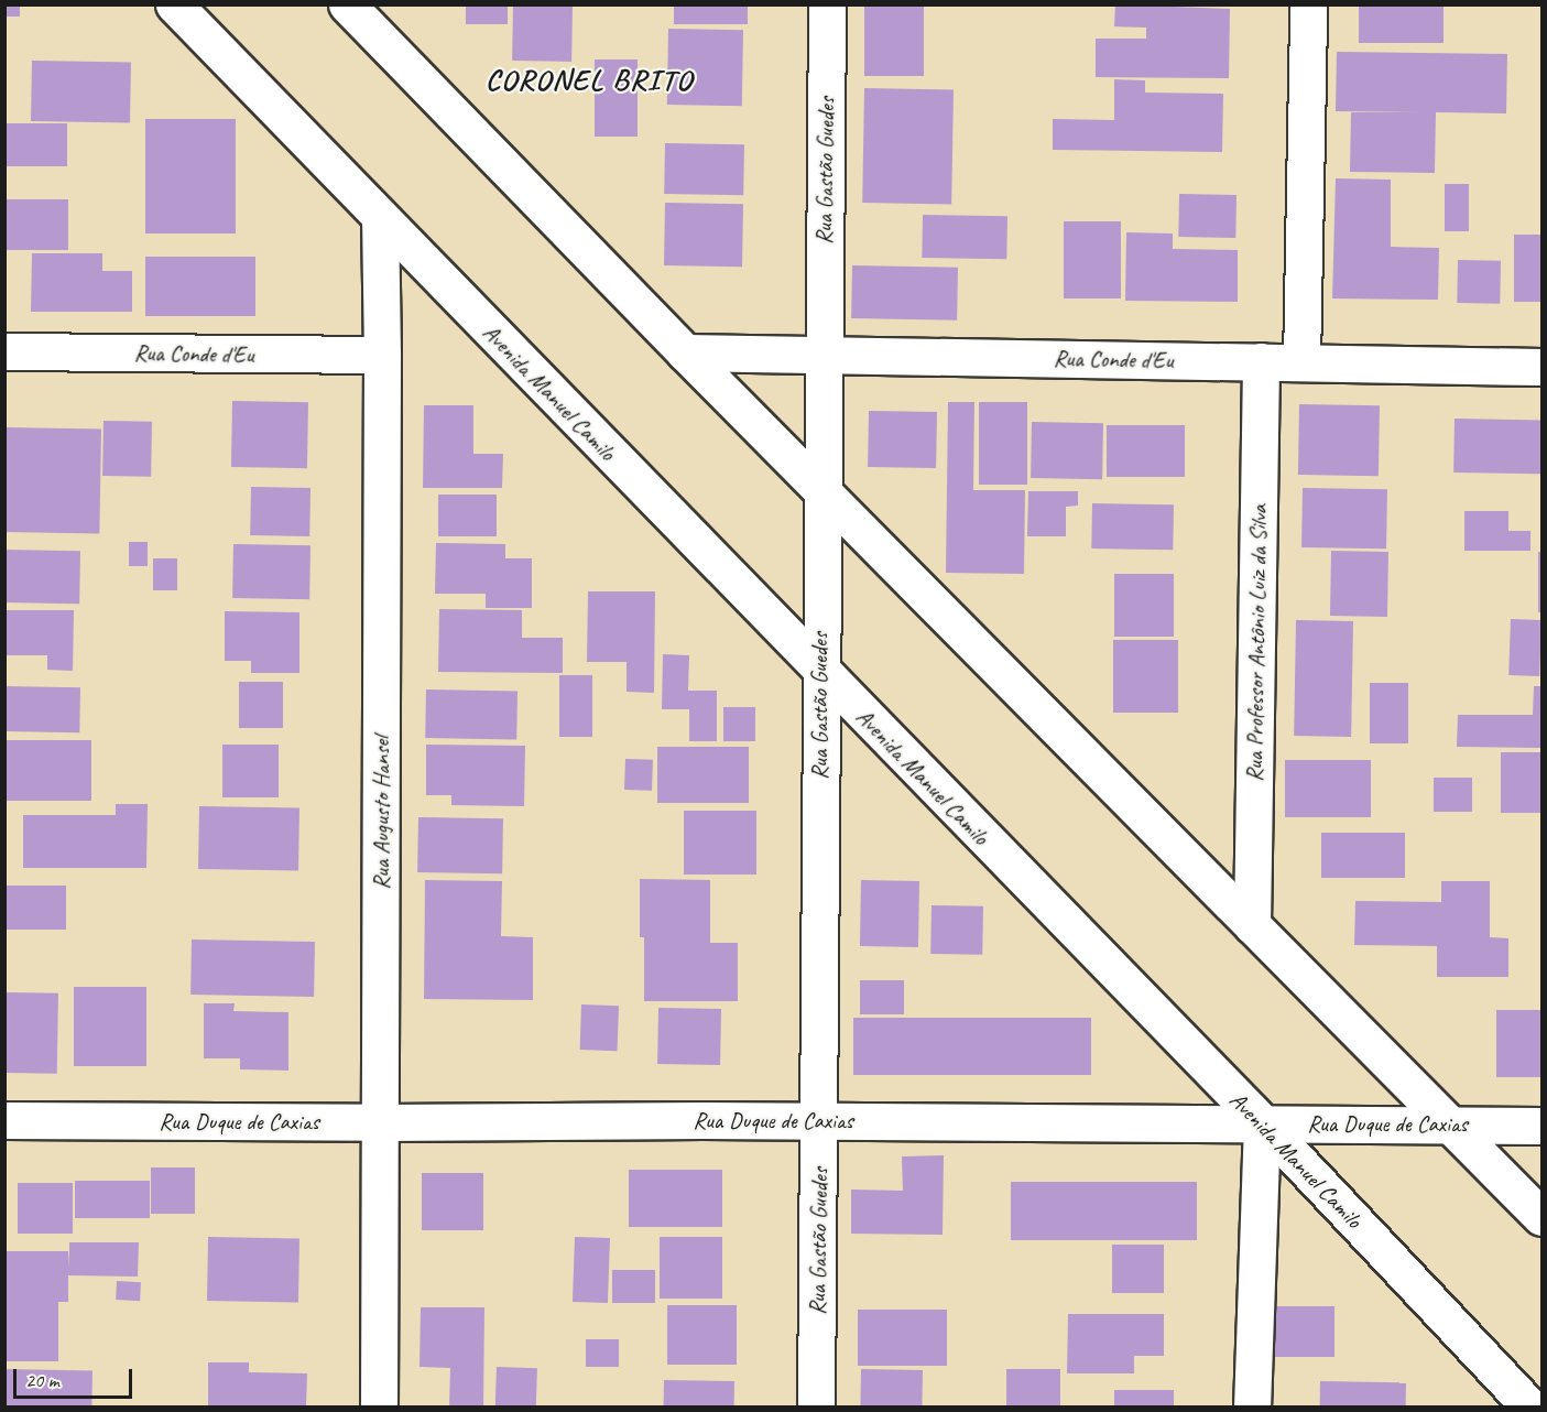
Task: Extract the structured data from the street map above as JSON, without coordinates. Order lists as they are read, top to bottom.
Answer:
{
  "streets": {
    "street": [
      "Rua Gastão Guedes",
      "Rua Conde d'Eu",
      "Avenida Manuel Camilo",
      "Rua Professor Antônio Luiz da Silva",
      "Rua Augusto Hansel",
      "Rua Duque de Caxias"
    ]
  },
  "crossings": [
    ["Rua Gastão Guedes", "Rua Conde d'Eu"],
    ["Rua Gastão Guedes", "Avenida Manuel Camilo"],
    ["Rua Gastão Guedes", "Rua Duque de Caxias"],
    ["Rua Conde d'Eu", "Rua Professor Antônio Luiz da Silva"],
    ["Rua Conde d'Eu", "Rua Augusto Hansel"],
    ["Avenida Manuel Camilo", "Rua Augusto Hansel"],
    ["Avenida Manuel Camilo", "Rua Duque de Caxias"],
    ["Rua Augusto Hansel", "Rua Duque de Caxias"]
  ],
  "districts": ["CORONEL BRITO"],
  "scale_bar": "20 m"
}
